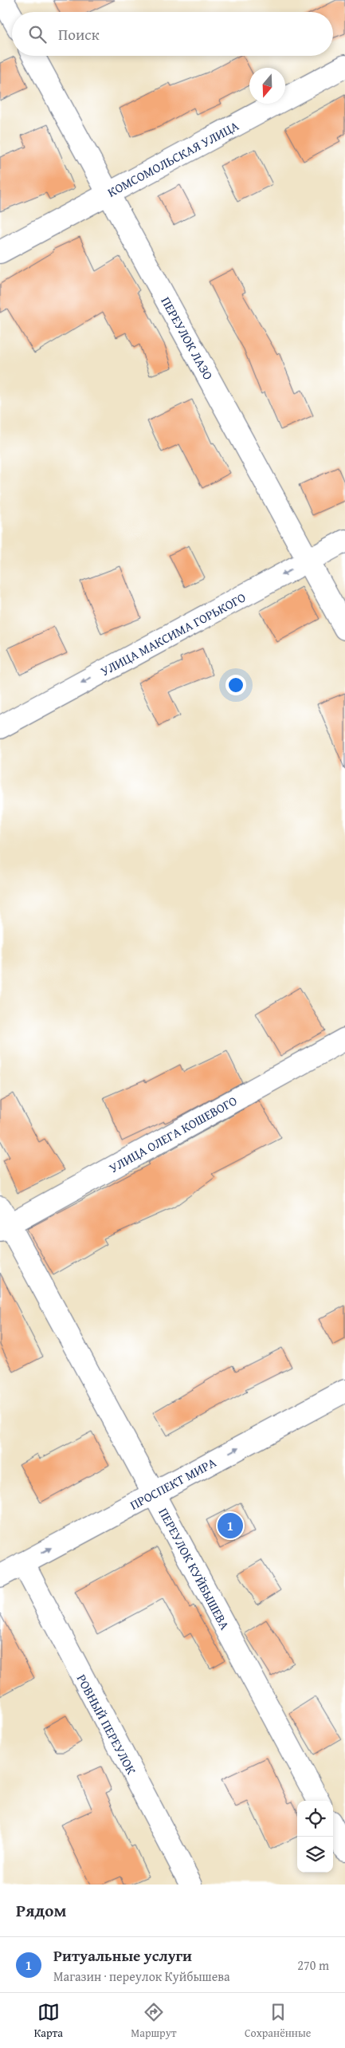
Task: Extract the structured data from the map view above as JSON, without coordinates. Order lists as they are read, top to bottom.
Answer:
{
  "streets": {
    "street": [
      "КОМСОМОЛЬСКАЯ УЛИЦА",
      "ПЕРЕУЛОК ЛАЗО",
      "УЛИЦА МАКСИМА ГОРЬКОГО",
      "УЛИЦА ОЛЕГА КОШЕВОГО",
      "ПРОСПЕКТ МИРА",
      "ПЕРЕУЛОК КУЙБЫШЕВА",
      "РОВНЫЙ ПЕРЕУЛОК"
    ]
  },
  "crossings": [
    ["КОМСОМОЛЬСКАЯ УЛИЦА", "ПЕРЕУЛОК ЛАЗО"],
    ["ПЕРЕУЛОК ЛАЗО", "УЛИЦА МАКСИМА ГОРЬКОГО"],
    ["УЛИЦА ОЛЕГА КОШЕВОГО", "ПЕРЕУЛОК КУЙБЫШЕВА"],
    ["ПРОСПЕКТ МИРА", "ПЕРЕУЛОК КУЙБЫШЕВА"],
    ["ПРОСПЕКТ МИРА", "РОВНЫЙ ПЕРЕУЛОК"]
  ],
  "one_way": ["УЛИЦА МАКСИМА ГОРЬКОГО", "ПРОСПЕКТ МИРА"],
  "north": "bottom",
  "page": {
    "search": "Поиск",
    "pins": "1",
    "heading": "Рядом",
    "list": [
      {
        "mark": "1",
        "name": "Ритуальные услуги",
        "note": "Магазин · переулок Куйбышева",
        "value": "270 m"
      }
    ],
    "nav": ["Карта", "Маршрут", "Сохранённые"]
  }
}
